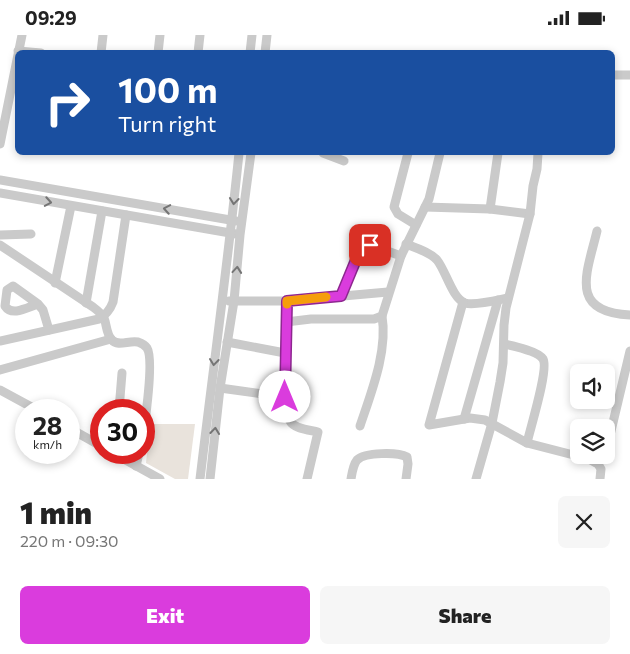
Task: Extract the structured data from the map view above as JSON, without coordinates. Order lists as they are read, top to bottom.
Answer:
{
  "page": {
    "status": "09:29",
    "turn": ["100 m", "Turn right"],
    "speed": "28 km/h",
    "limit": "30",
    "heading": ["1 min", "220 m · 09:30"],
    "buttons": ["Exit", "Share"]
  }
}
